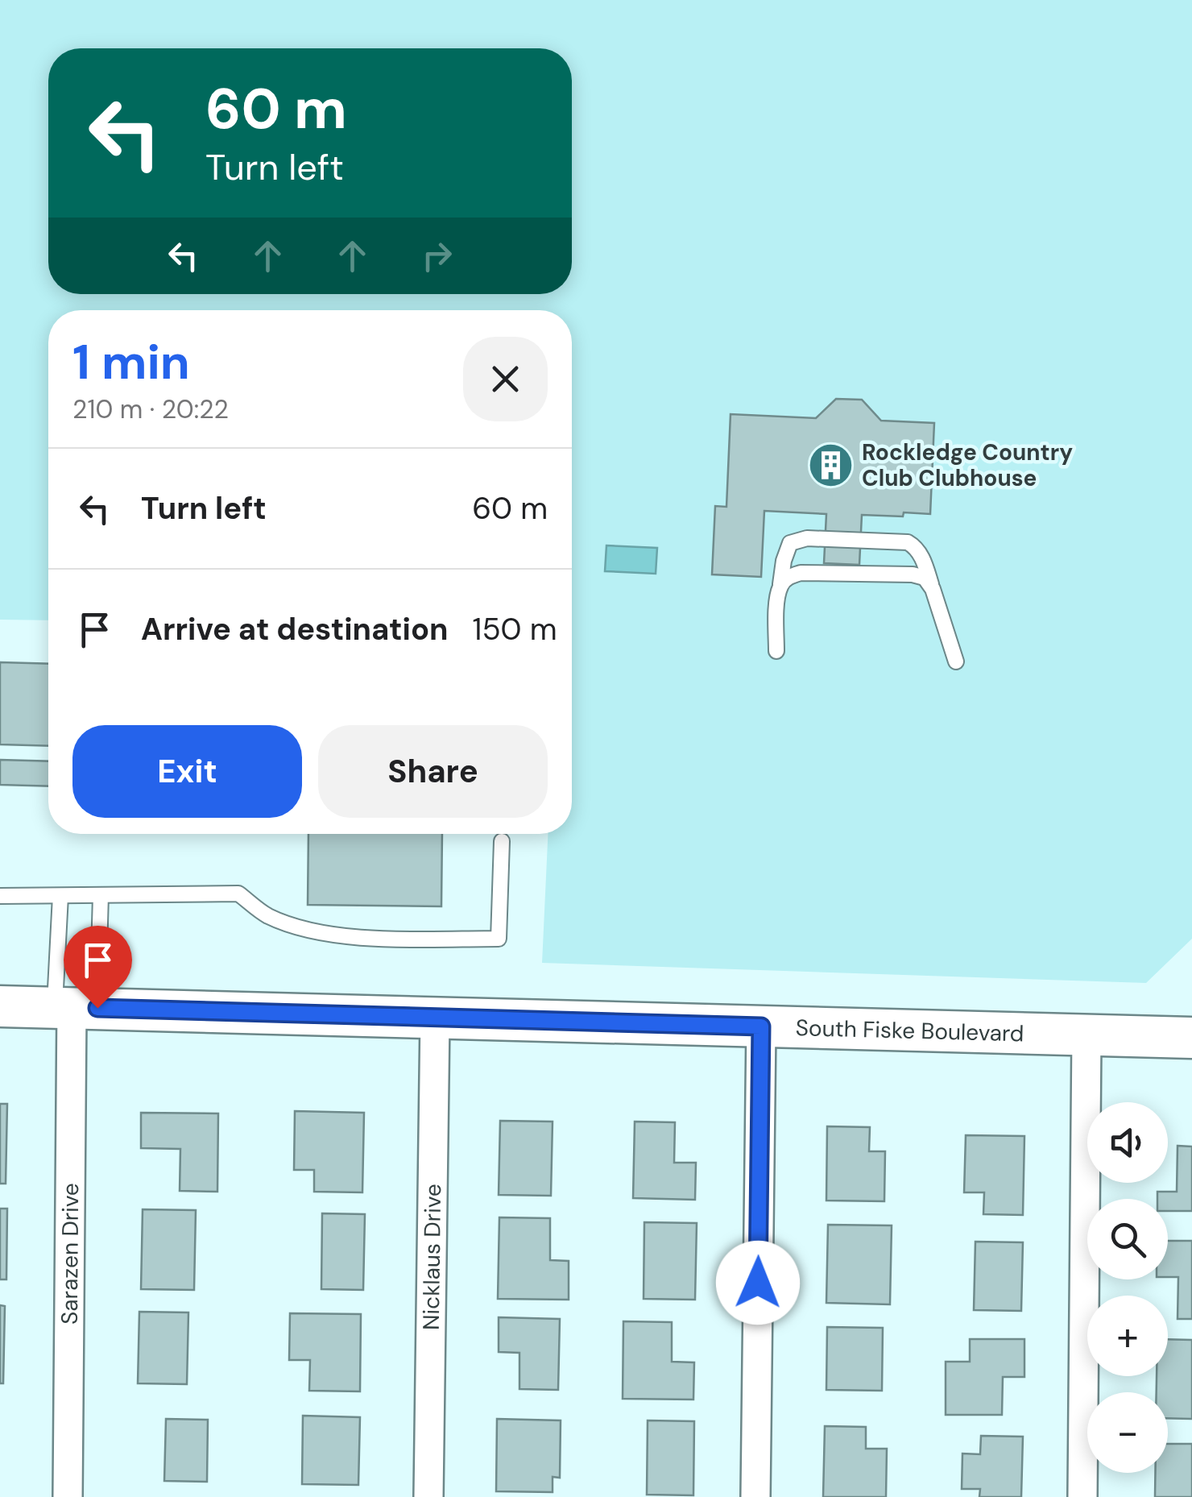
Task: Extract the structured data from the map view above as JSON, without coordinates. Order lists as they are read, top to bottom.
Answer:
{
  "streets": {
    "main road": ["South Fiske Boulevard"],
    "street": ["Sarazen Drive", "Nicklaus Drive"]
  },
  "crossings": [
    ["South Fiske Boulevard", "Sarazen Drive"],
    ["South Fiske Boulevard", "Nicklaus Drive"]
  ],
  "places": {
    "building": ["Rockledge Country Club Clubhouse"]
  },
  "page": {
    "turn": ["60 m", "Turn left"],
    "heading": ["1 min", "210 m · 20:22"],
    "list": [
      {
        "name": "Turn left",
        "value": "60 m"
      },
      {
        "name": "Arrive at destination",
        "value": "150 m"
      }
    ],
    "buttons": ["Exit", "Share"],
    "map_buttons": ["+", "−"]
  }
}
